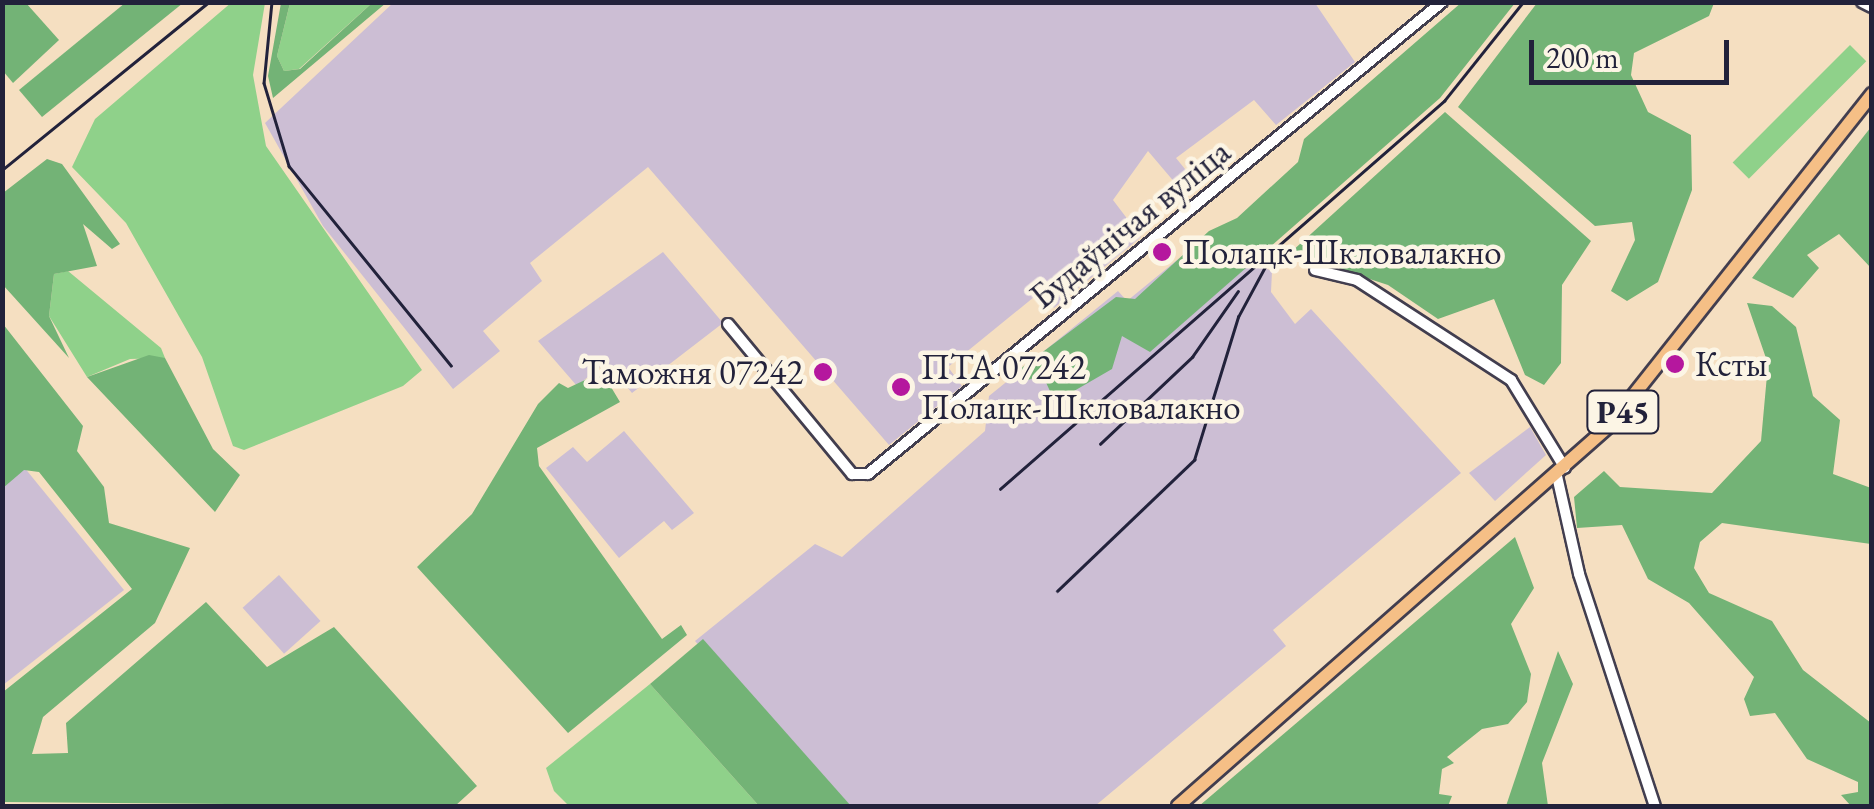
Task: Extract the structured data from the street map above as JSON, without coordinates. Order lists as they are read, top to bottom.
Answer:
{
  "streets": {
    "main road": ["Р45"],
    "street": ["Будаўнічая вуліца"]
  },
  "places": [
    "Полацк-Шкловалакно",
    "Ксты",
    "Таможня 07242",
    "ПТА 07242 Полацк-Шкловалакно"
  ],
  "scale_bar": "200 m"
}
